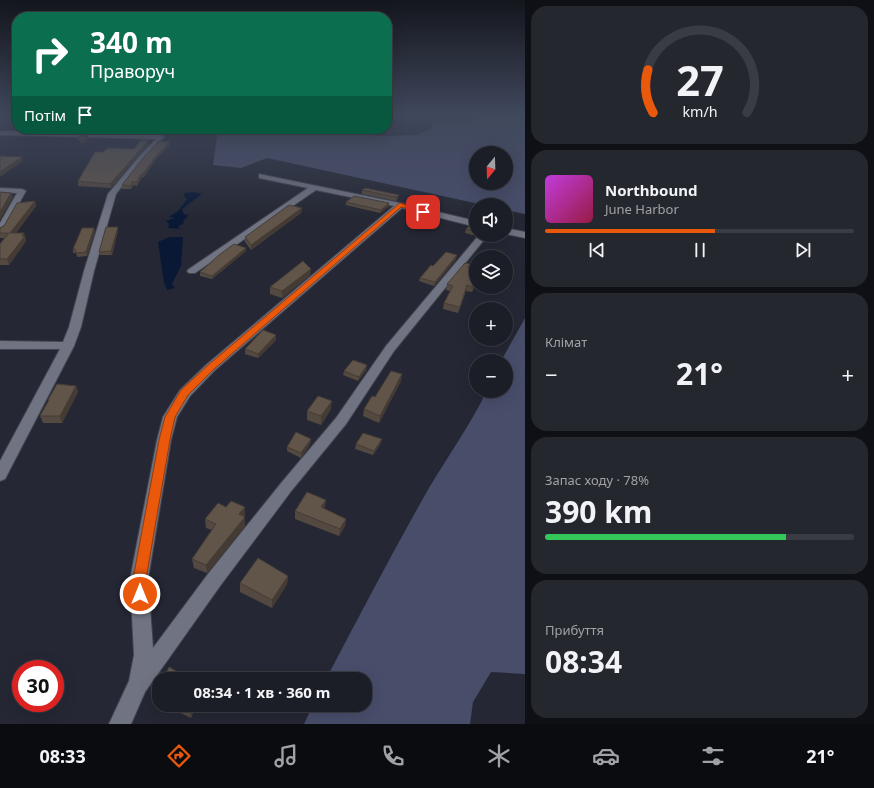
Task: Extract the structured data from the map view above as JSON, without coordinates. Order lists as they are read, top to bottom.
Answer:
{
  "north": "bottom",
  "page": {
    "turn": ["340 m", "Праворуч"],
    "then": "Потім",
    "map_buttons": ["+", "−"],
    "song": ["Northbound", "June Harbor"],
    "tile": [
      "Клімат",
      ["Запас ходу · 78%", "390 km"],
      ["Прибуття", "08:34"]
    ],
    "heat": ["−", "21°", "+"],
    "limit": "30",
    "trip": "08:34 · 1 хв · 360 m",
    "tabs": ["08:33", "21°"],
    "gauge": ["27", "km/h"]
  }
}
